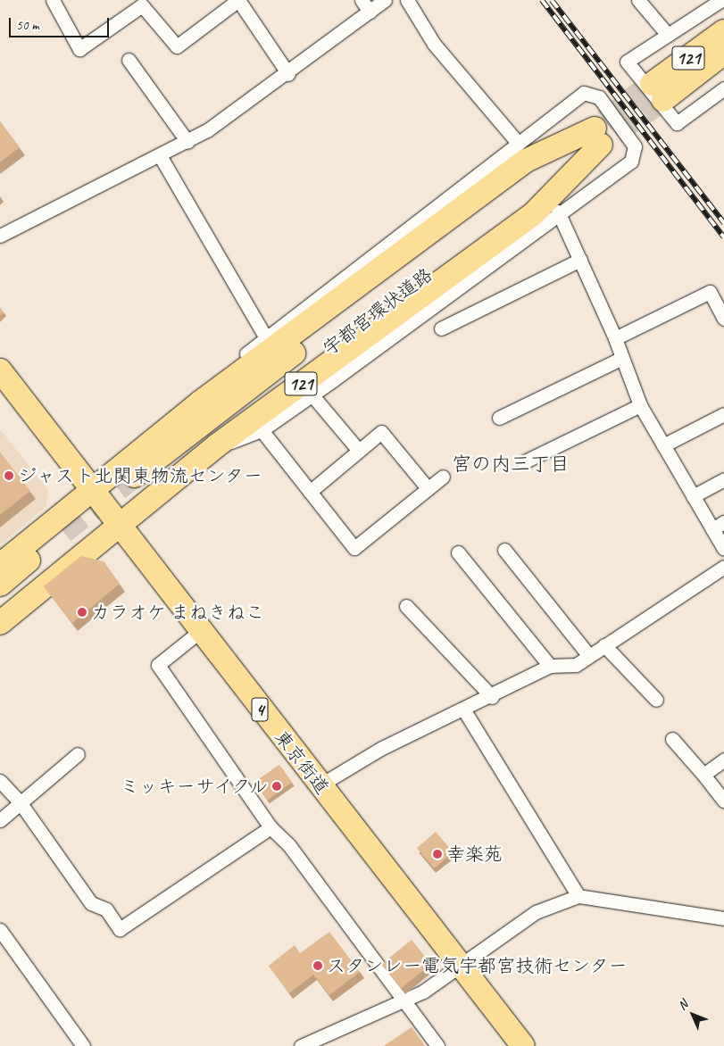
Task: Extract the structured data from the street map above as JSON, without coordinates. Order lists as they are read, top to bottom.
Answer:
{
  "streets": {
    "highway": [
      "121",
      "宇都宮環状道路",
      "4",
      "東京街道"
    ]
  },
  "crossings": [
    ["121", "宇都宮環状道路"],
    ["121", "東京街道"]
  ],
  "districts": ["宮の内三丁目"],
  "places": [
    "ジャスト北関東物流センター",
    "カラオケ まねきねこ",
    "ミッキーサイクル",
    "幸楽苑",
    "スタンレー電気宇都宮技術センター"
  ],
  "scale_bar": "50 m",
  "north": "top left"
}
